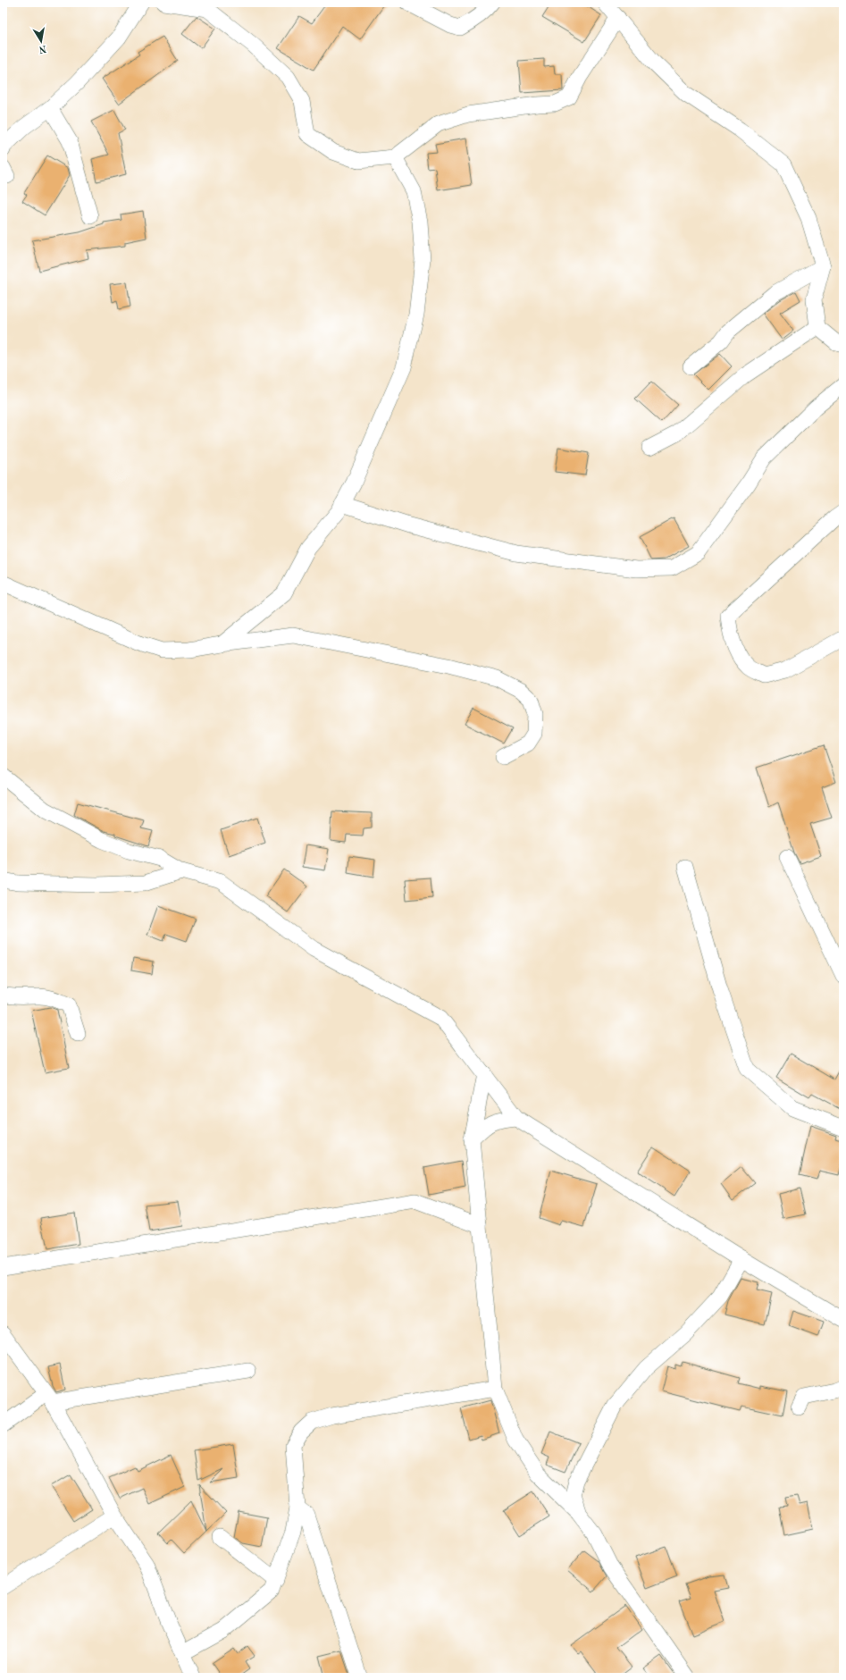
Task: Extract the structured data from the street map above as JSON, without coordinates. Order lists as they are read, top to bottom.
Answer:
{
  "north": "bottom"
}
